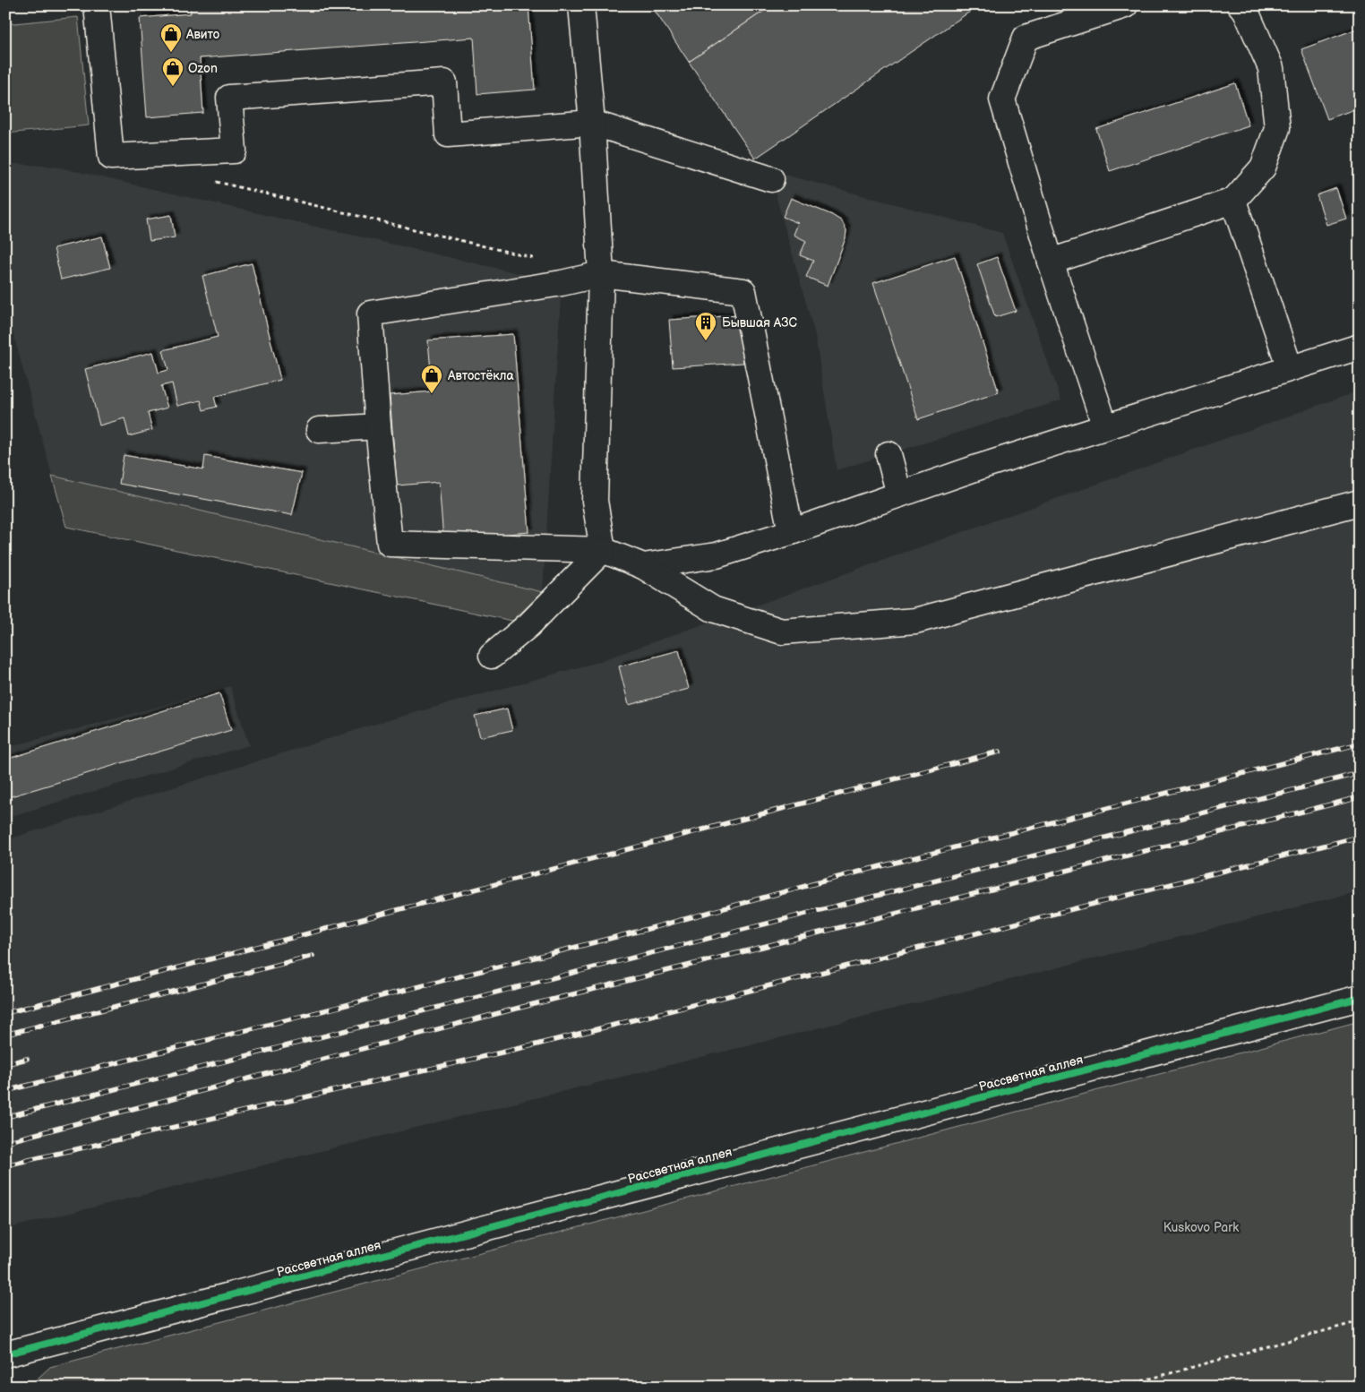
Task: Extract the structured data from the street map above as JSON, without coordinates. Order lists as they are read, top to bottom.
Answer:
{
  "streets": {
    "street": ["Рассветная аллея"]
  },
  "parks": ["Kuskovo Park"],
  "places": {
    "shop": ["Авито", "Ozon", "Автостёкла"],
    "building": ["Бывшая АЗС"]
  }
}
